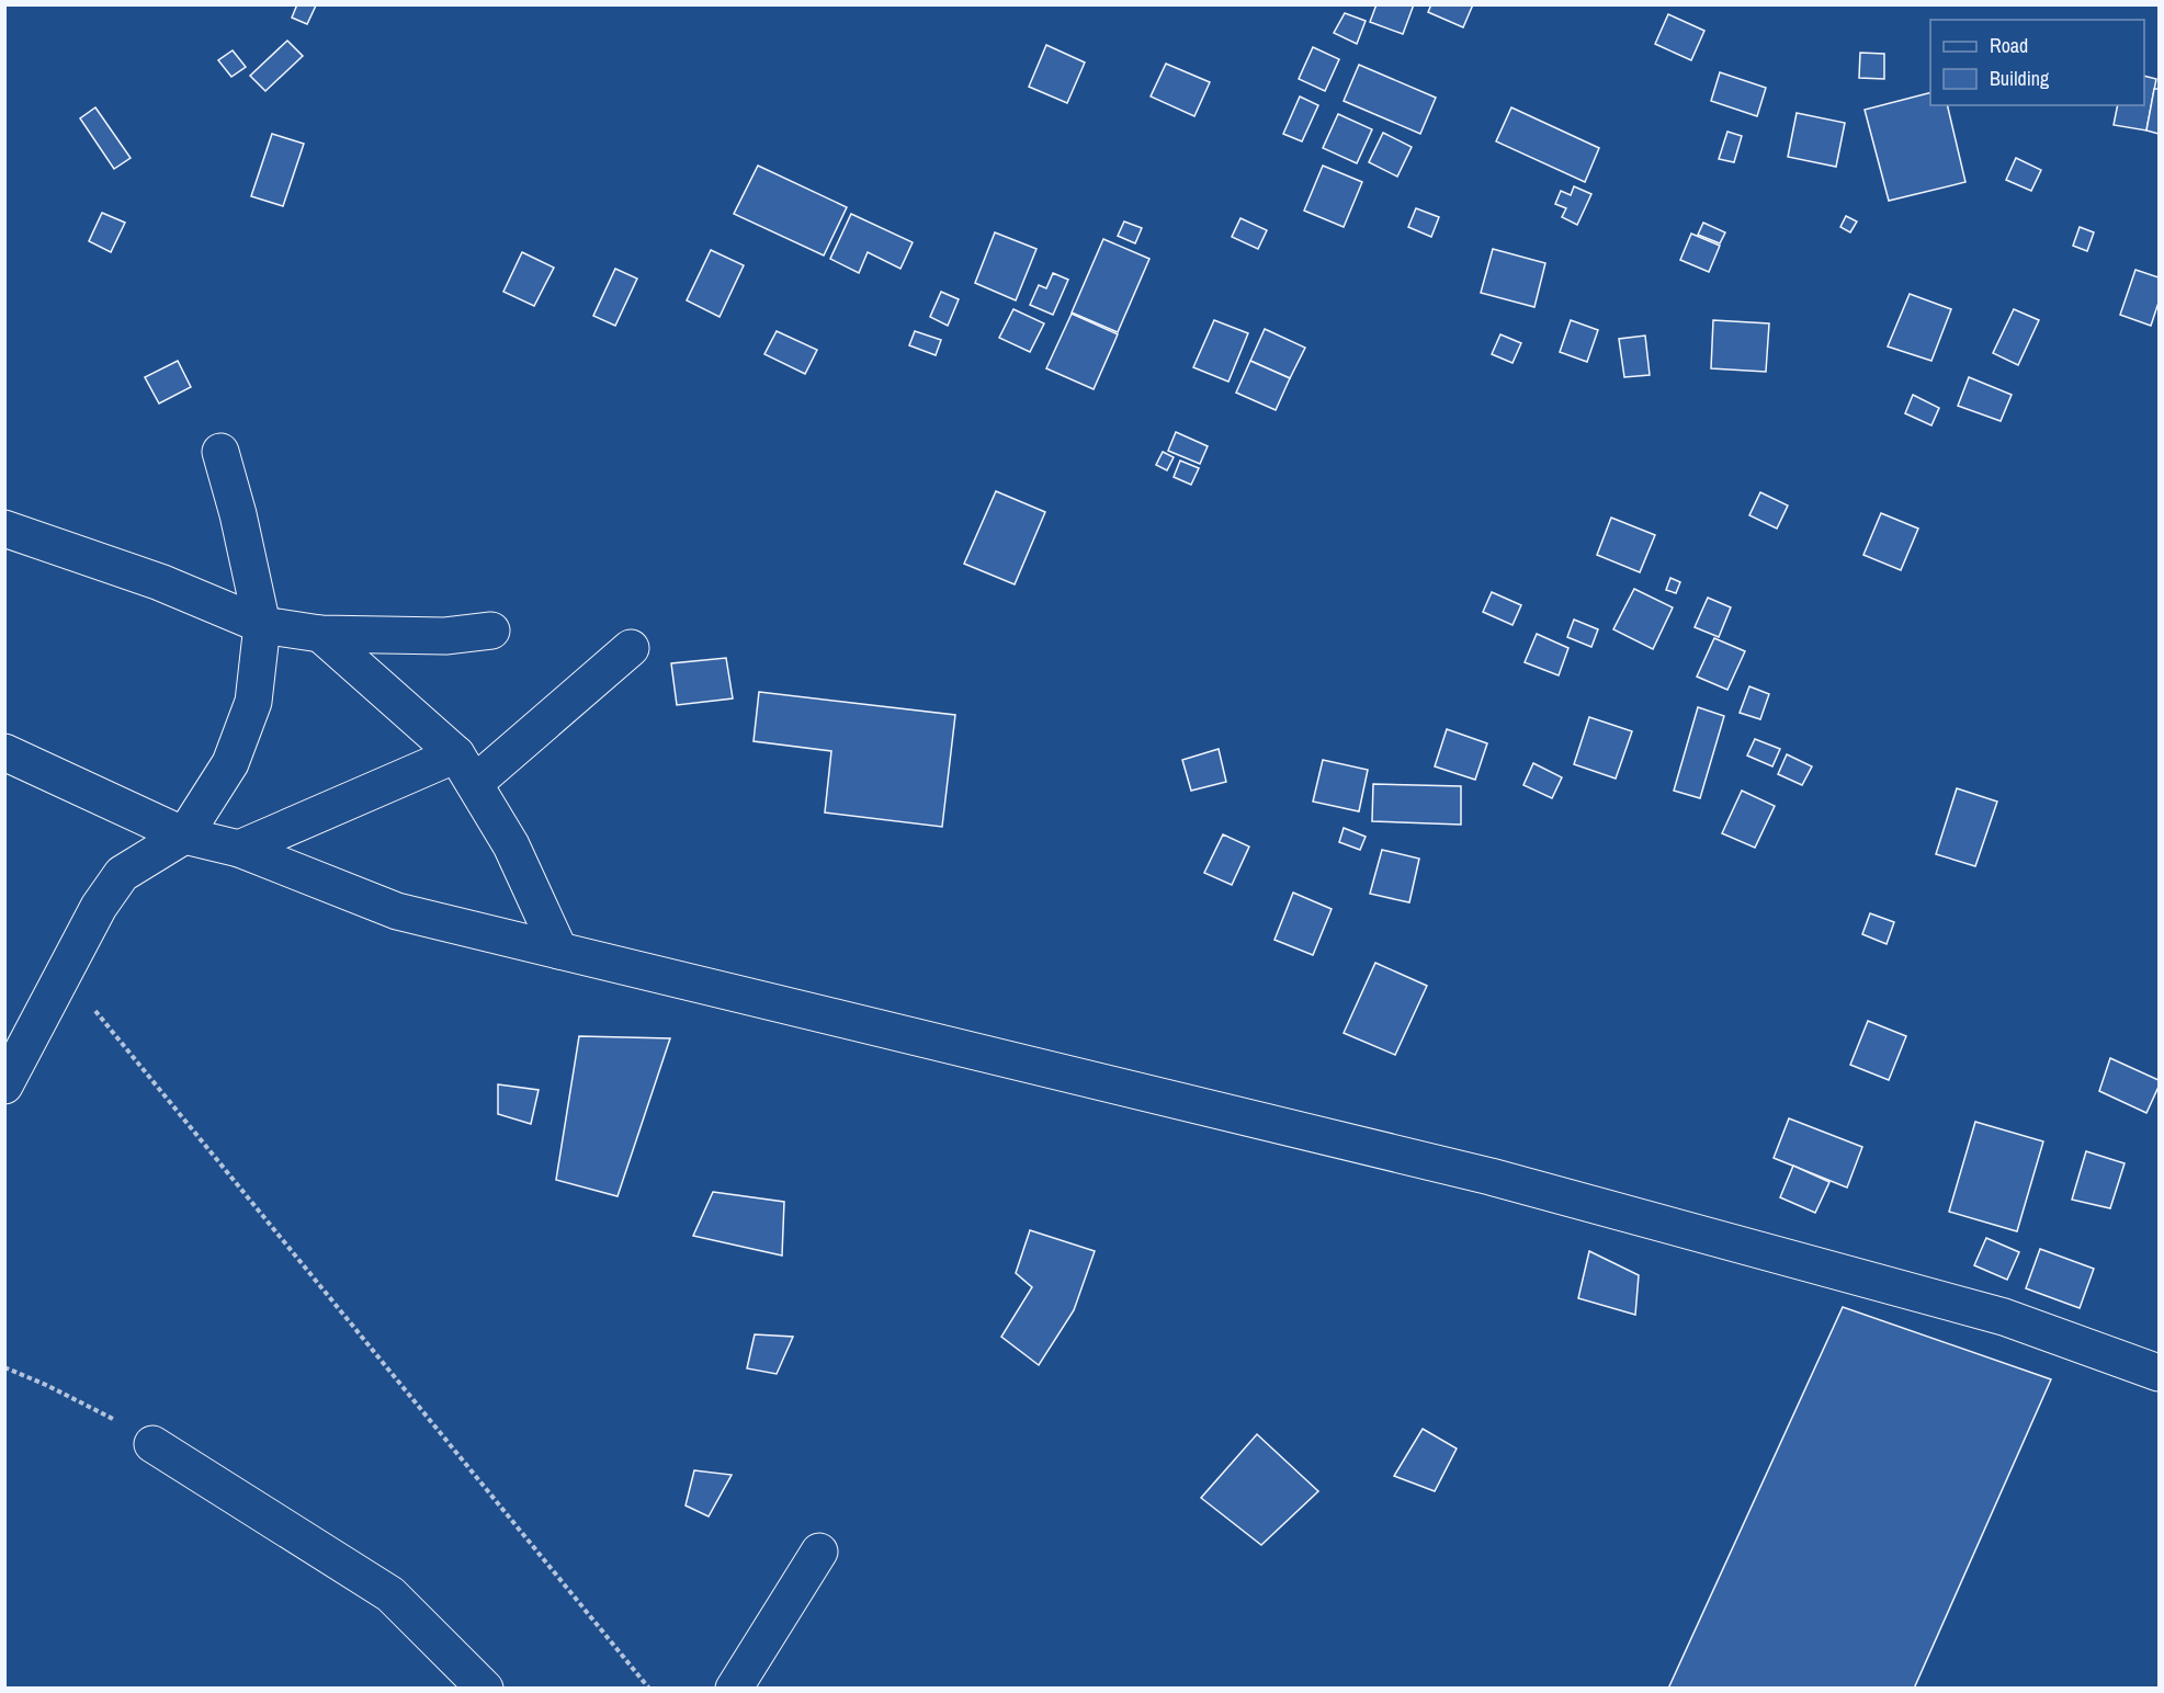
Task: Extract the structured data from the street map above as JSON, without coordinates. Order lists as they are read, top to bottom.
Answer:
{
  "legend": ["Road", "Building"]
}
